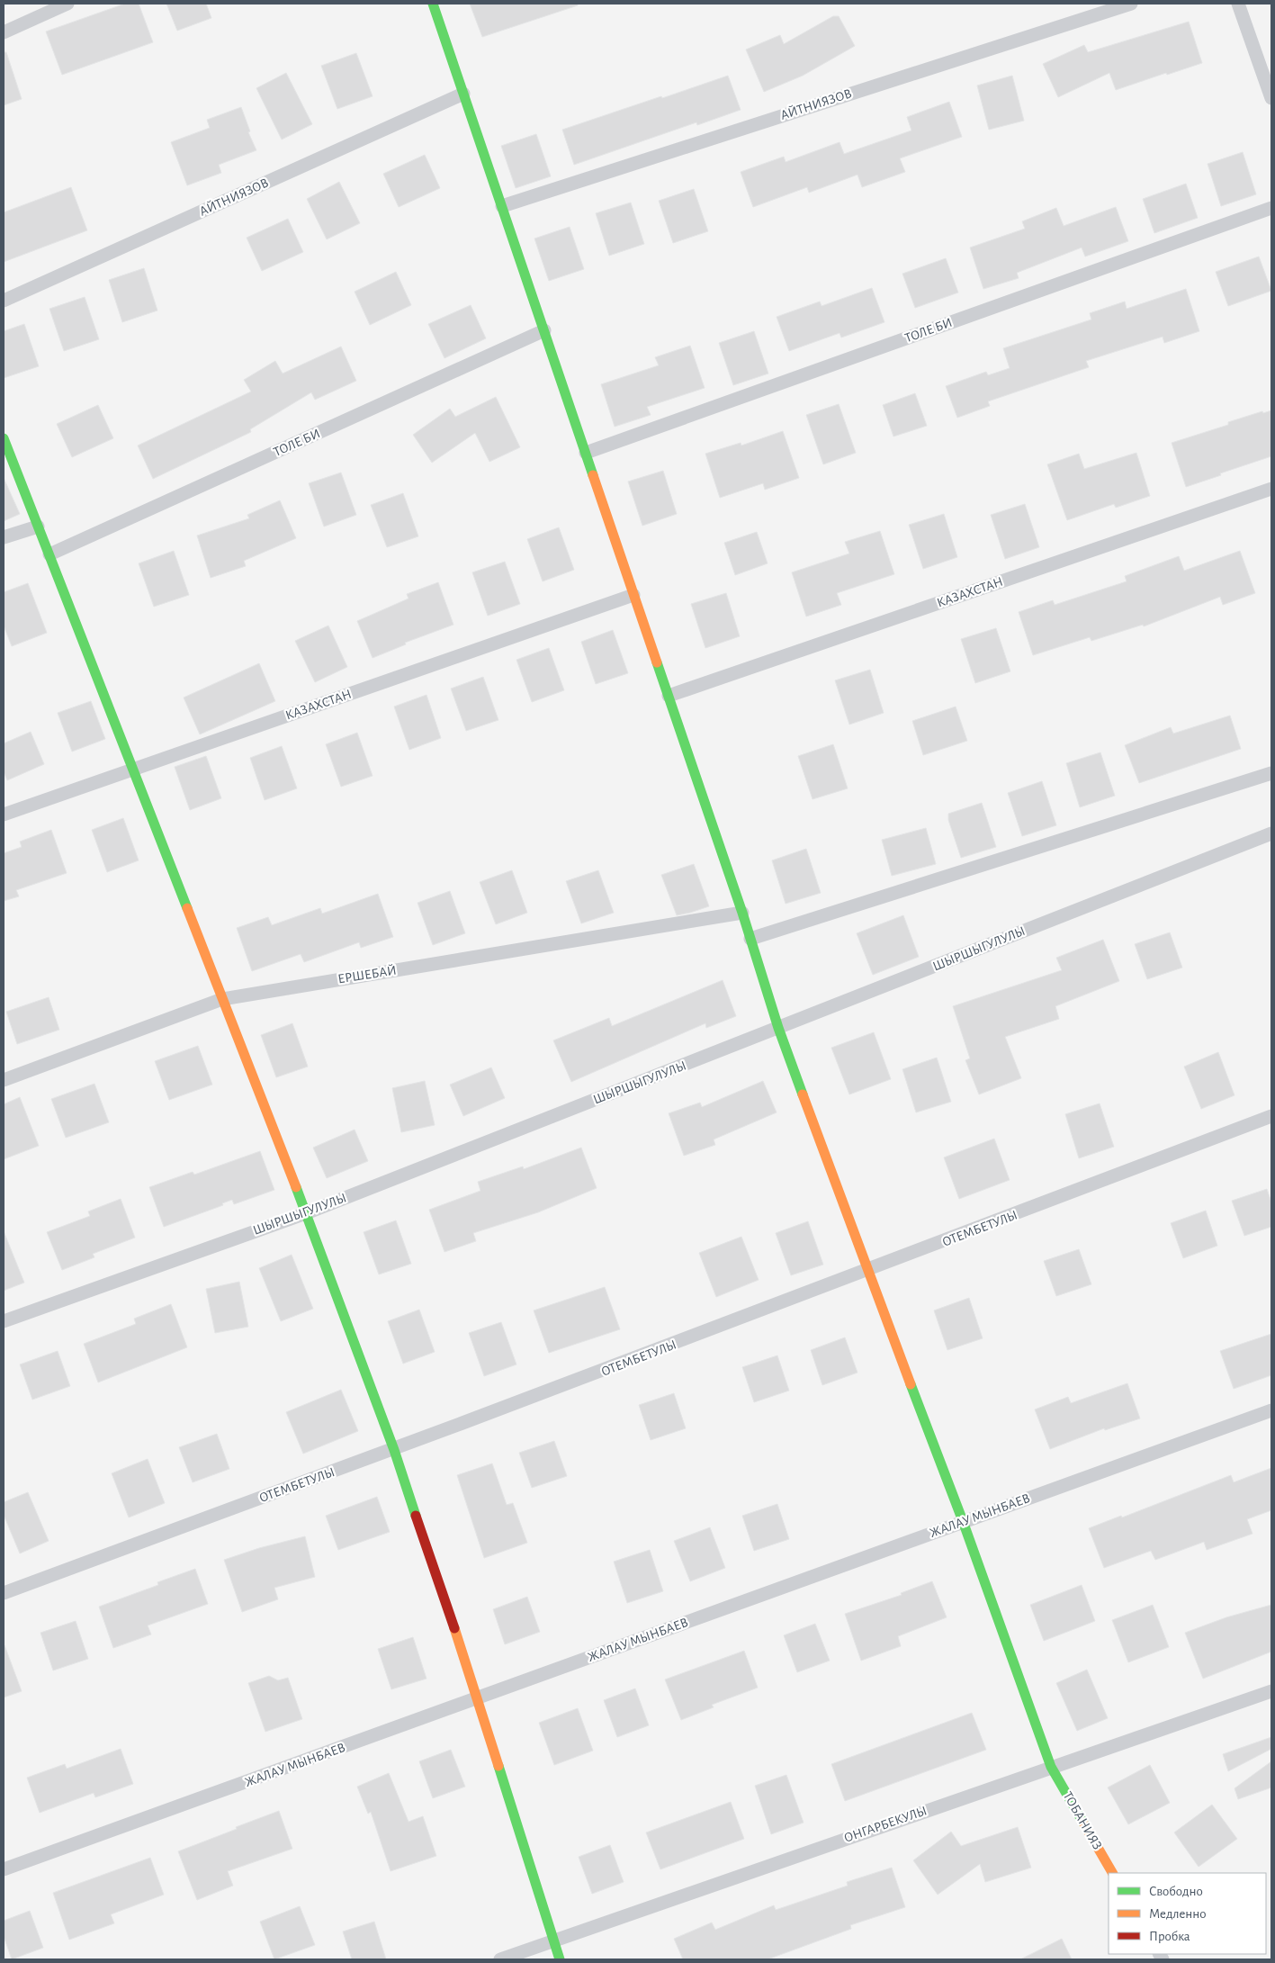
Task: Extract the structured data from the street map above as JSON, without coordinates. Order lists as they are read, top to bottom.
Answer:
{
  "streets": {
    "street": [
      "АЙТНИЯЗОВ",
      "ТОЛЕ БИ",
      "КАЗАХСТАН",
      "ШЫРШЫГУЛУЛЫ",
      "ЕРШЕБАЙ",
      "ОТЕМБЕТУЛЫ",
      "ЖАЛАУ МЫНБАЕВ",
      "ТОБАНИЯЗ",
      "ОНГАРБЕКУЛЫ"
    ]
  },
  "crossings": [
    ["АЙТНИЯЗОВ", "ТОБАНИЯЗ"],
    ["ТОЛЕ БИ", "ТОБАНИЯЗ"],
    ["КАЗАХСТАН", "ТОБАНИЯЗ"],
    ["ШЫРШЫГУЛУЛЫ", "ТОБАНИЯЗ"],
    ["ЕРШЕБАЙ", "ТОБАНИЯЗ"],
    ["ОТЕМБЕТУЛЫ", "ТОБАНИЯЗ"],
    ["ЖАЛАУ МЫНБАЕВ", "ТОБАНИЯЗ"],
    ["ТОБАНИЯЗ", "ОНГАРБЕКУЛЫ"]
  ],
  "legend": ["Свободно", "Медленно", "Пробка"]
}
